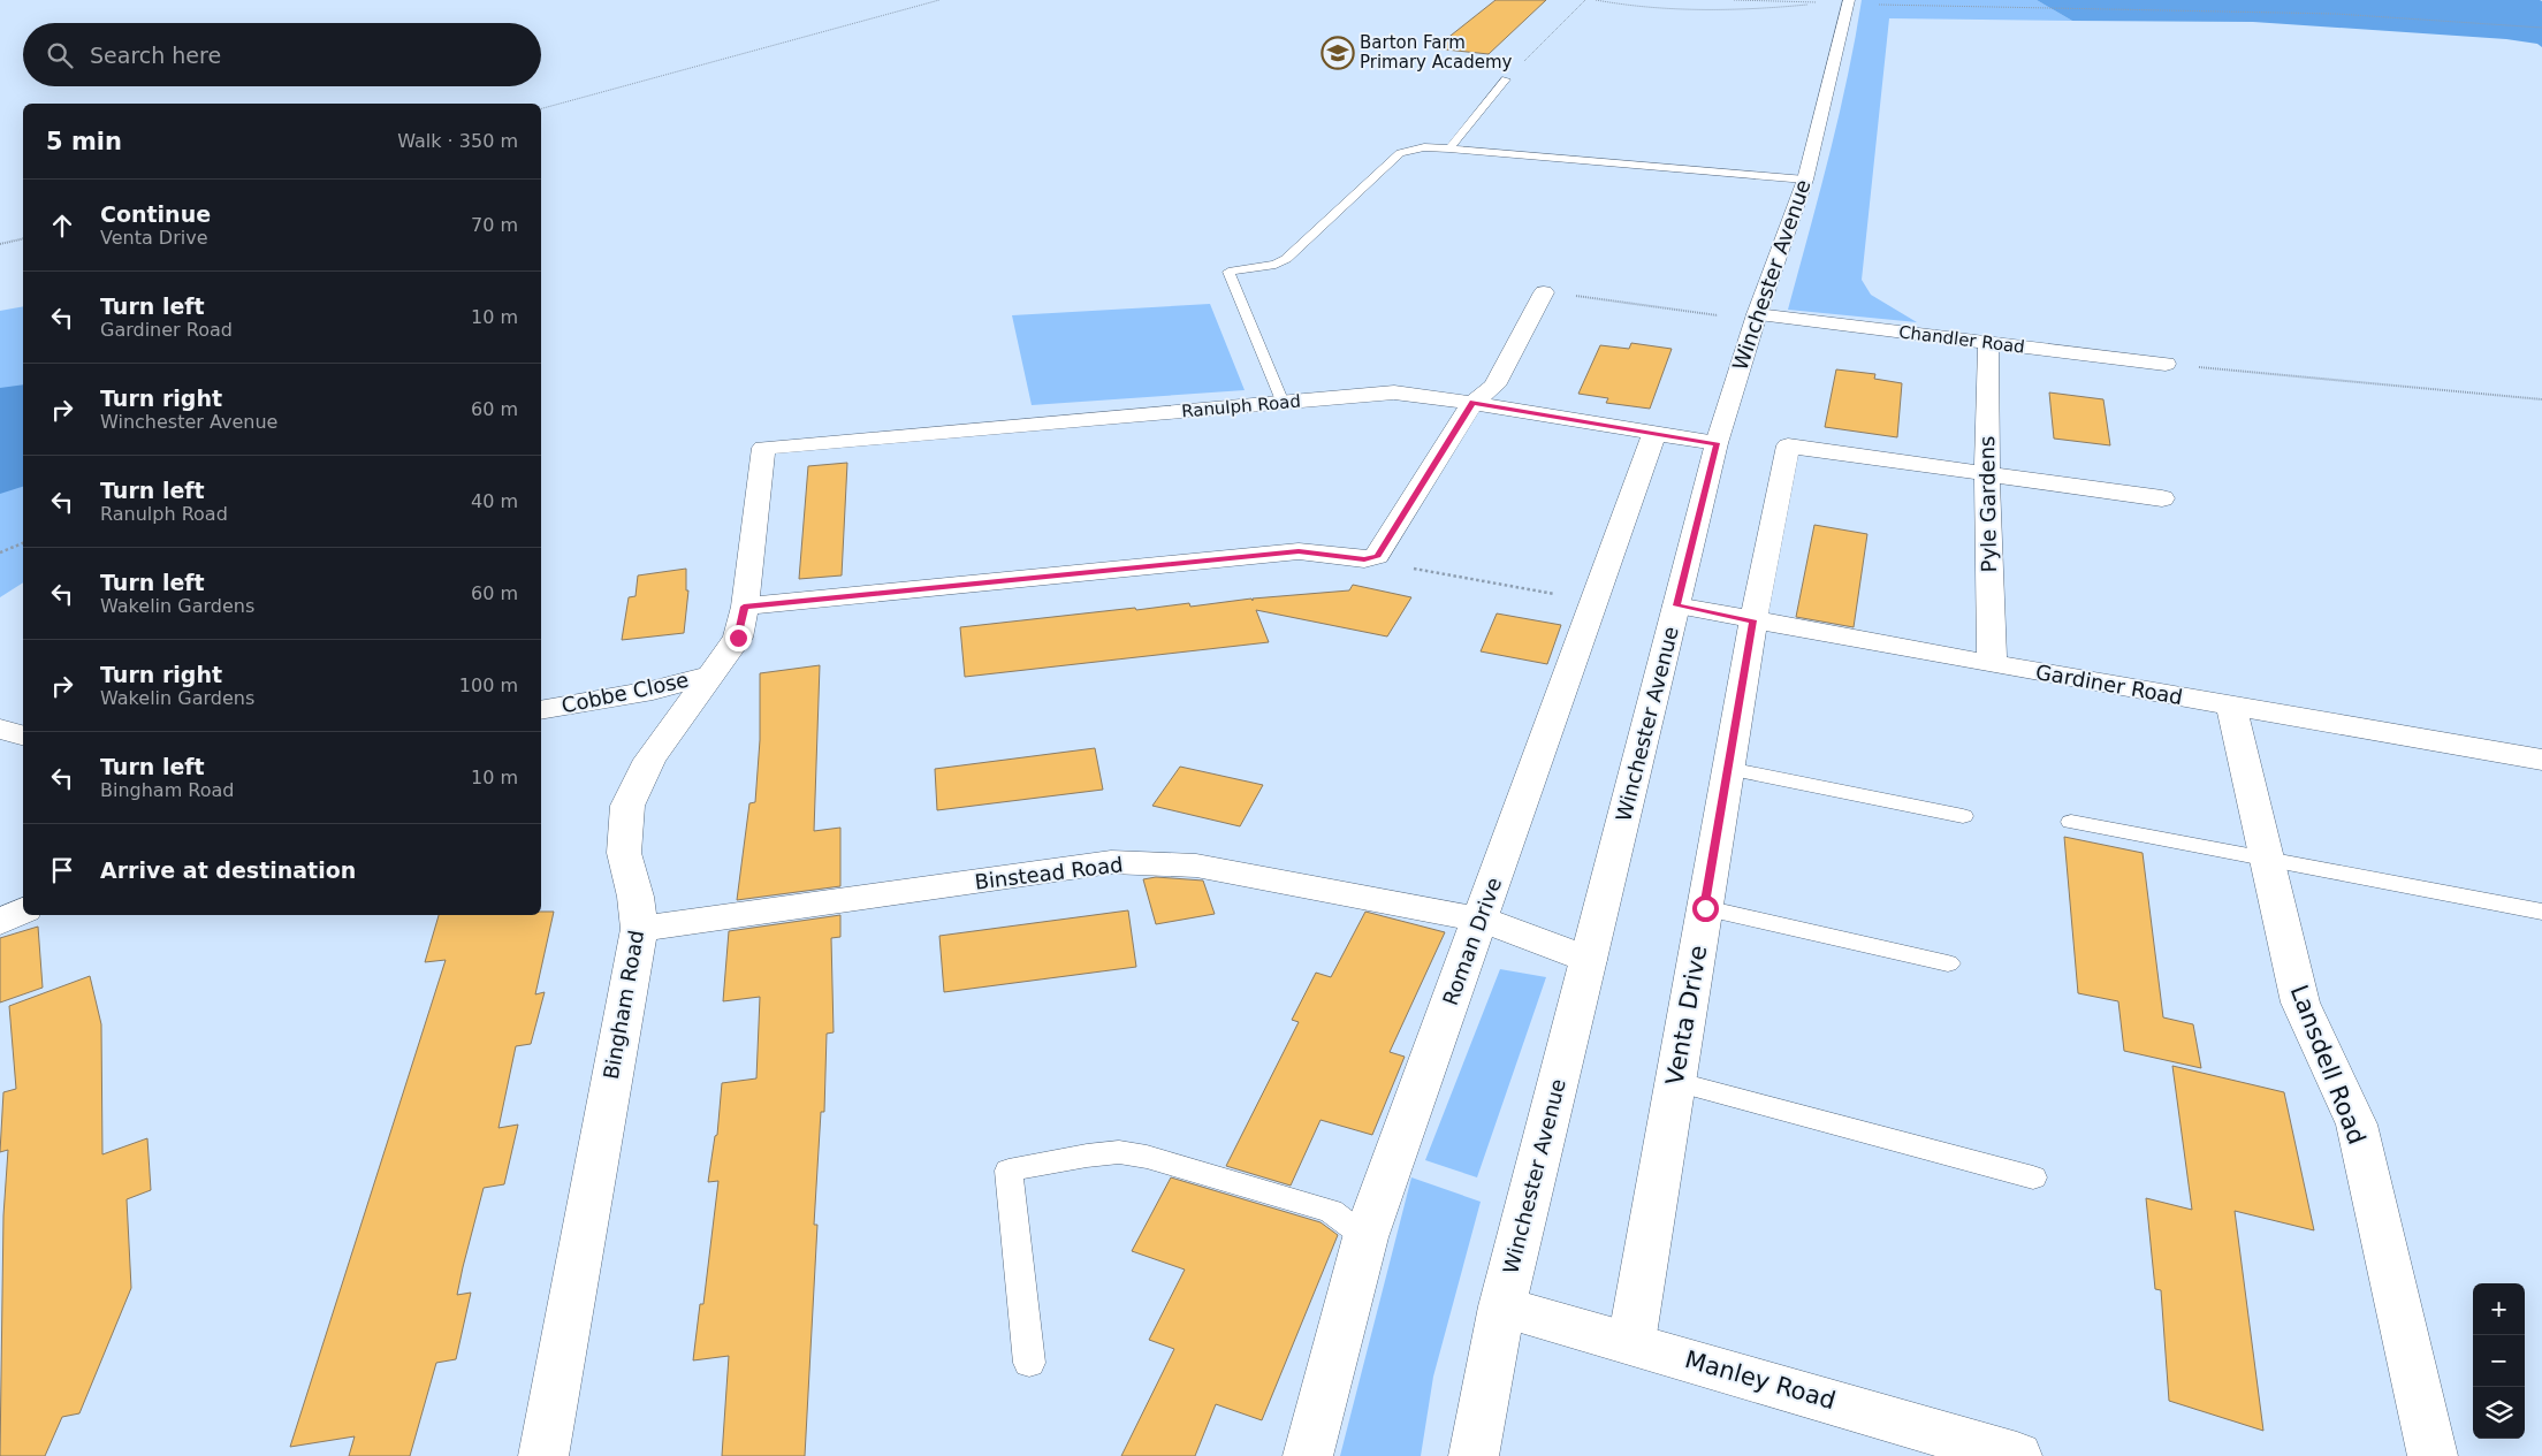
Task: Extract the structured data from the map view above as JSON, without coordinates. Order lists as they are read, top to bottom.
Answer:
{
  "streets": {
    "street": [
      "Winchester Avenue",
      "Chandler Road",
      "Ranulph Road",
      "Pyle Gardens",
      "Gardiner Road",
      "Cobbe Close",
      "Binstead Road",
      "Roman Drive",
      "Bingham Road",
      "Venta Drive",
      "Lansdell Road",
      "Manley Road"
    ]
  },
  "crossings": [
    ["Winchester Avenue", "Chandler Road"],
    ["Winchester Avenue", "Ranulph Road"],
    ["Winchester Avenue", "Gardiner Road"],
    ["Winchester Avenue", "Binstead Road"],
    ["Winchester Avenue", "Manley Road"],
    ["Chandler Road", "Pyle Gardens"],
    ["Ranulph Road", "Roman Drive"],
    ["Ranulph Road", "Bingham Road"],
    ["Pyle Gardens", "Gardiner Road"],
    ["Pyle Gardens", "Venta Drive"],
    ["Gardiner Road", "Venta Drive"],
    ["Gardiner Road", "Lansdell Road"],
    ["Cobbe Close", "Bingham Road"],
    ["Binstead Road", "Roman Drive"],
    ["Binstead Road", "Bingham Road"],
    ["Venta Drive", "Manley Road"]
  ],
  "places": {
    "school or university": ["Barton Farm Primary Academy"]
  },
  "page": {
    "search": "Search here",
    "heading": ["5 min", "Walk · 350 m"],
    "list": [
      ["Continue", "Venta Drive", "70 m"],
      ["Turn left", "Gardiner Road", "10 m"],
      ["Turn right", "Winchester Avenue", "60 m"],
      ["Turn left", "Ranulph Road", "40 m"],
      ["Turn left", "Wakelin Gardens", "60 m"],
      ["Turn right", "Wakelin Gardens", "100 m"],
      ["Turn left", "Bingham Road", "10 m"],
      "Arrive at destination"
    ],
    "map_buttons": ["+", "−"]
  }
}
